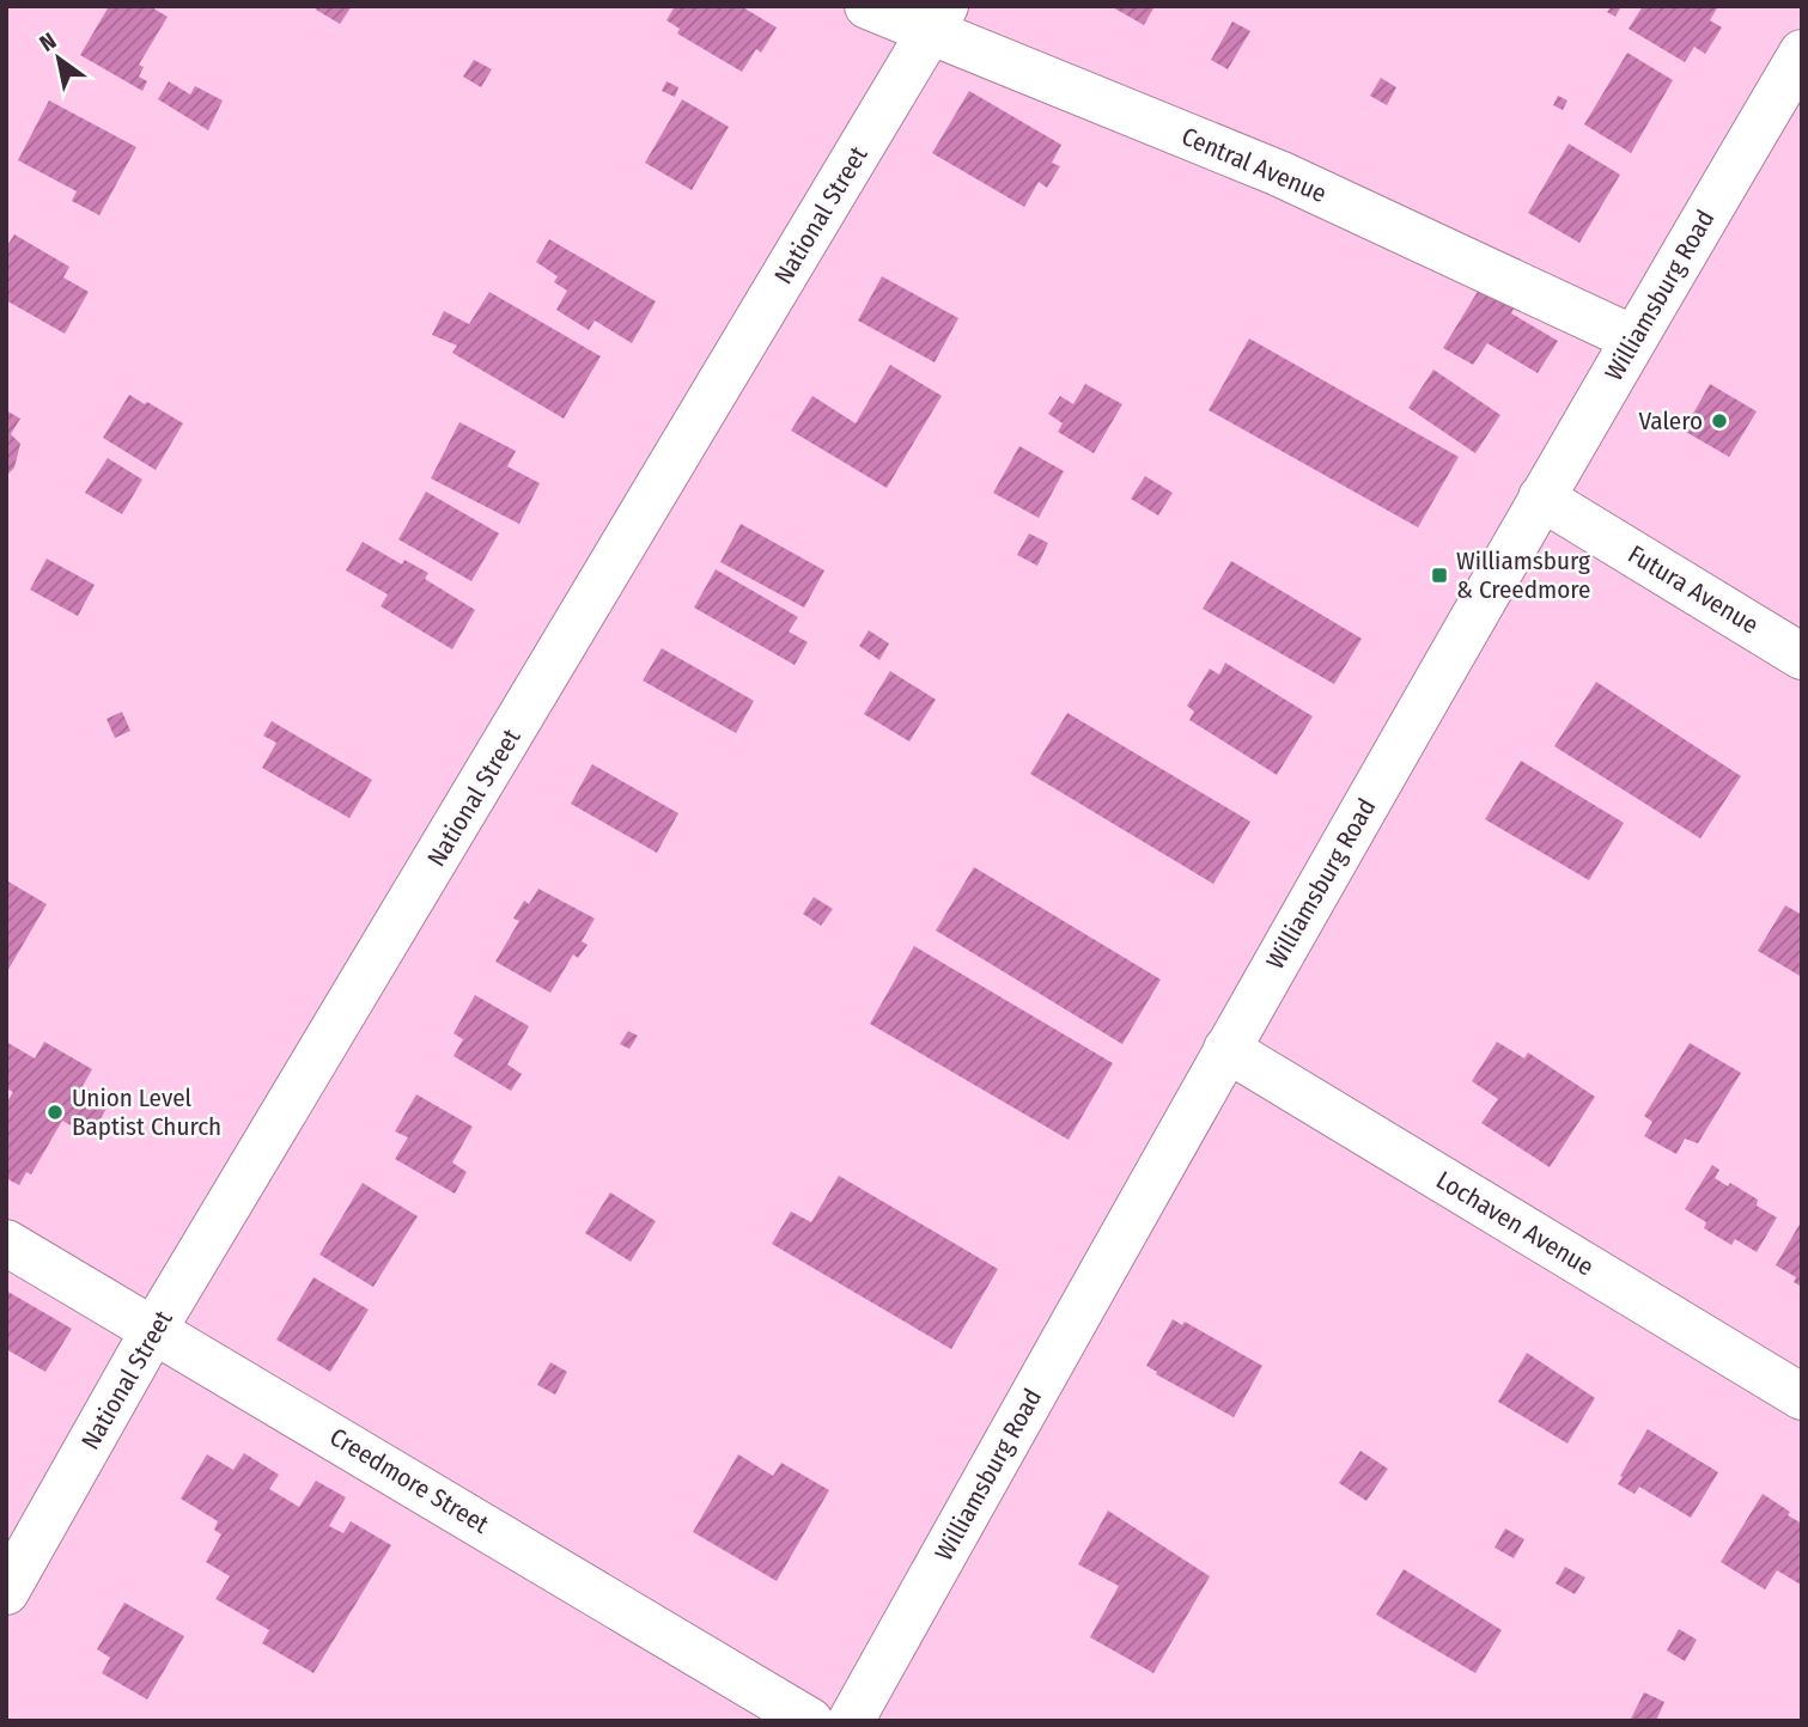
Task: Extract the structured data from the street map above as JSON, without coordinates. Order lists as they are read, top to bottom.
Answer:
{
  "streets": {
    "street": [
      "Central Avenue",
      "National Street",
      "Williamsburg Road",
      "Futura Avenue",
      "Lochaven Avenue",
      "Creedmore Street"
    ]
  },
  "crossings": [
    ["Central Avenue", "National Street"],
    ["Central Avenue", "Williamsburg Road"],
    ["National Street", "Creedmore Street"],
    ["Williamsburg Road", "Futura Avenue"],
    ["Williamsburg Road", "Lochaven Avenue"]
  ],
  "places": {
    "other": ["Valero", "Union Level Baptist Church"],
    "transit": ["Williamsburg & Creedmore"]
  },
  "north": "top left"
}
